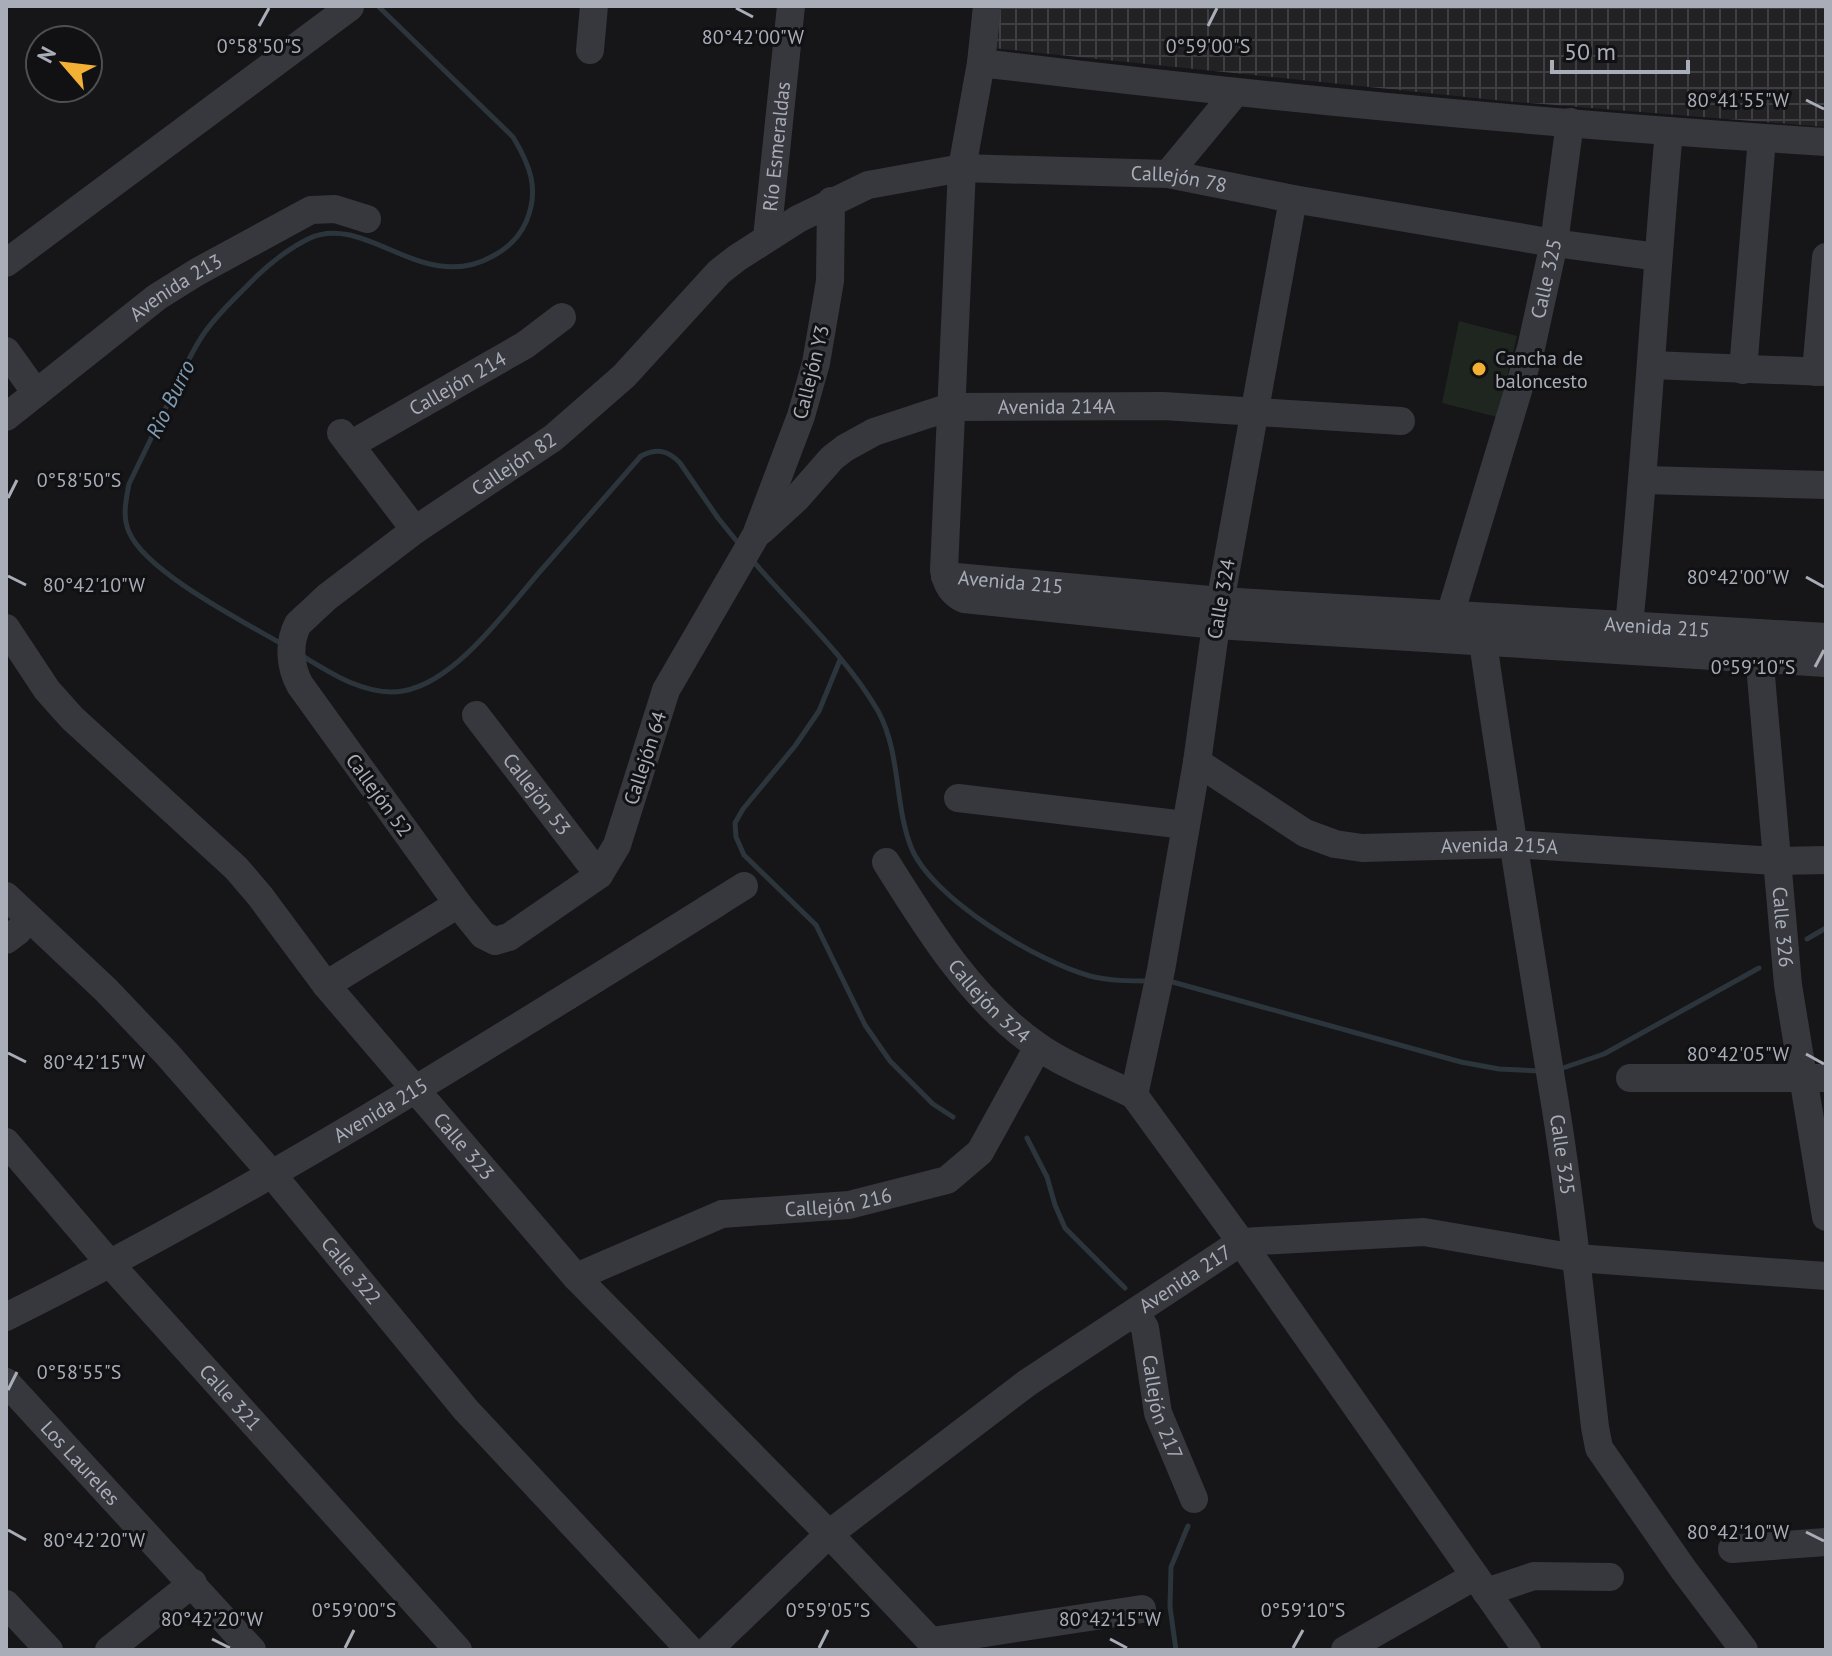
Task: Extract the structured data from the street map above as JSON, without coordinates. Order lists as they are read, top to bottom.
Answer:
{
  "streets": {
    "street": [
      "Río Esmeraldas",
      "Callejón 78",
      "Calle 325",
      "Avenida 213",
      "Callejón Y3",
      "Callejón 214",
      "Avenida 214A",
      "Callejón 82",
      "Avenida 215",
      "Calle 324",
      "Callejón 64",
      "Callejón 52",
      "Callejón 53",
      "Avenida 215A",
      "Calle 326",
      "Callejón 324",
      "Calle 323",
      "Callejón 216",
      "Calle 322",
      "Avenida 217",
      "Calle 321",
      "Callejón 217",
      "Los Laureles"
    ]
  },
  "crossings": [
    ["Río Esmeraldas", "Callejón 78"],
    ["Callejón 78", "Calle 325"],
    ["Callejón 78", "Callejón Y3"],
    ["Callejón 78", "Callejón 82"],
    ["Callejón 78", "Calle 324"],
    ["Calle 325", "Avenida 215"],
    ["Calle 325", "Avenida 215A"],
    ["Calle 325", "Avenida 217"],
    ["Callejón Y3", "Avenida 214A"],
    ["Callejón Y3", "Callejón 64"],
    ["Callejón 214", "Callejón 82"],
    ["Avenida 214A", "Avenida 215"],
    ["Avenida 214A", "Calle 324"],
    ["Avenida 214A", "Callejón 64"],
    ["Callejón 82", "Callejón 52"],
    ["Avenida 215", "Calle 324"],
    ["Avenida 215", "Calle 326"],
    ["Avenida 215", "Calle 323"],
    ["Avenida 215", "Calle 322"],
    ["Avenida 215", "Calle 321"],
    ["Calle 324", "Avenida 215A"],
    ["Calle 324", "Callejón 324"],
    ["Callejón 64", "Callejón 52"],
    ["Callejón 64", "Callejón 53"],
    ["Avenida 215A", "Calle 326"],
    ["Callejón 324", "Callejón 216"],
    ["Calle 323", "Callejón 216"],
    ["Calle 323", "Avenida 217"],
    ["Avenida 217", "Callejón 217"]
  ],
  "water": ["Rio Burro"],
  "places": ["Cancha de baloncesto"],
  "scale_bar": "50 m",
  "north": "top left",
  "coordinates": [
    "80°42'00\"W",
    "0°58'50\"S",
    "0°59'00\"S",
    "80°41'55\"W",
    "80°42'10\"W",
    "0°59'10\"S",
    "80°42'05\"W",
    "80°42'15\"W",
    "0°58'55\"S",
    "80°42'20\"W",
    "0°59'05\"S"
  ]
}
